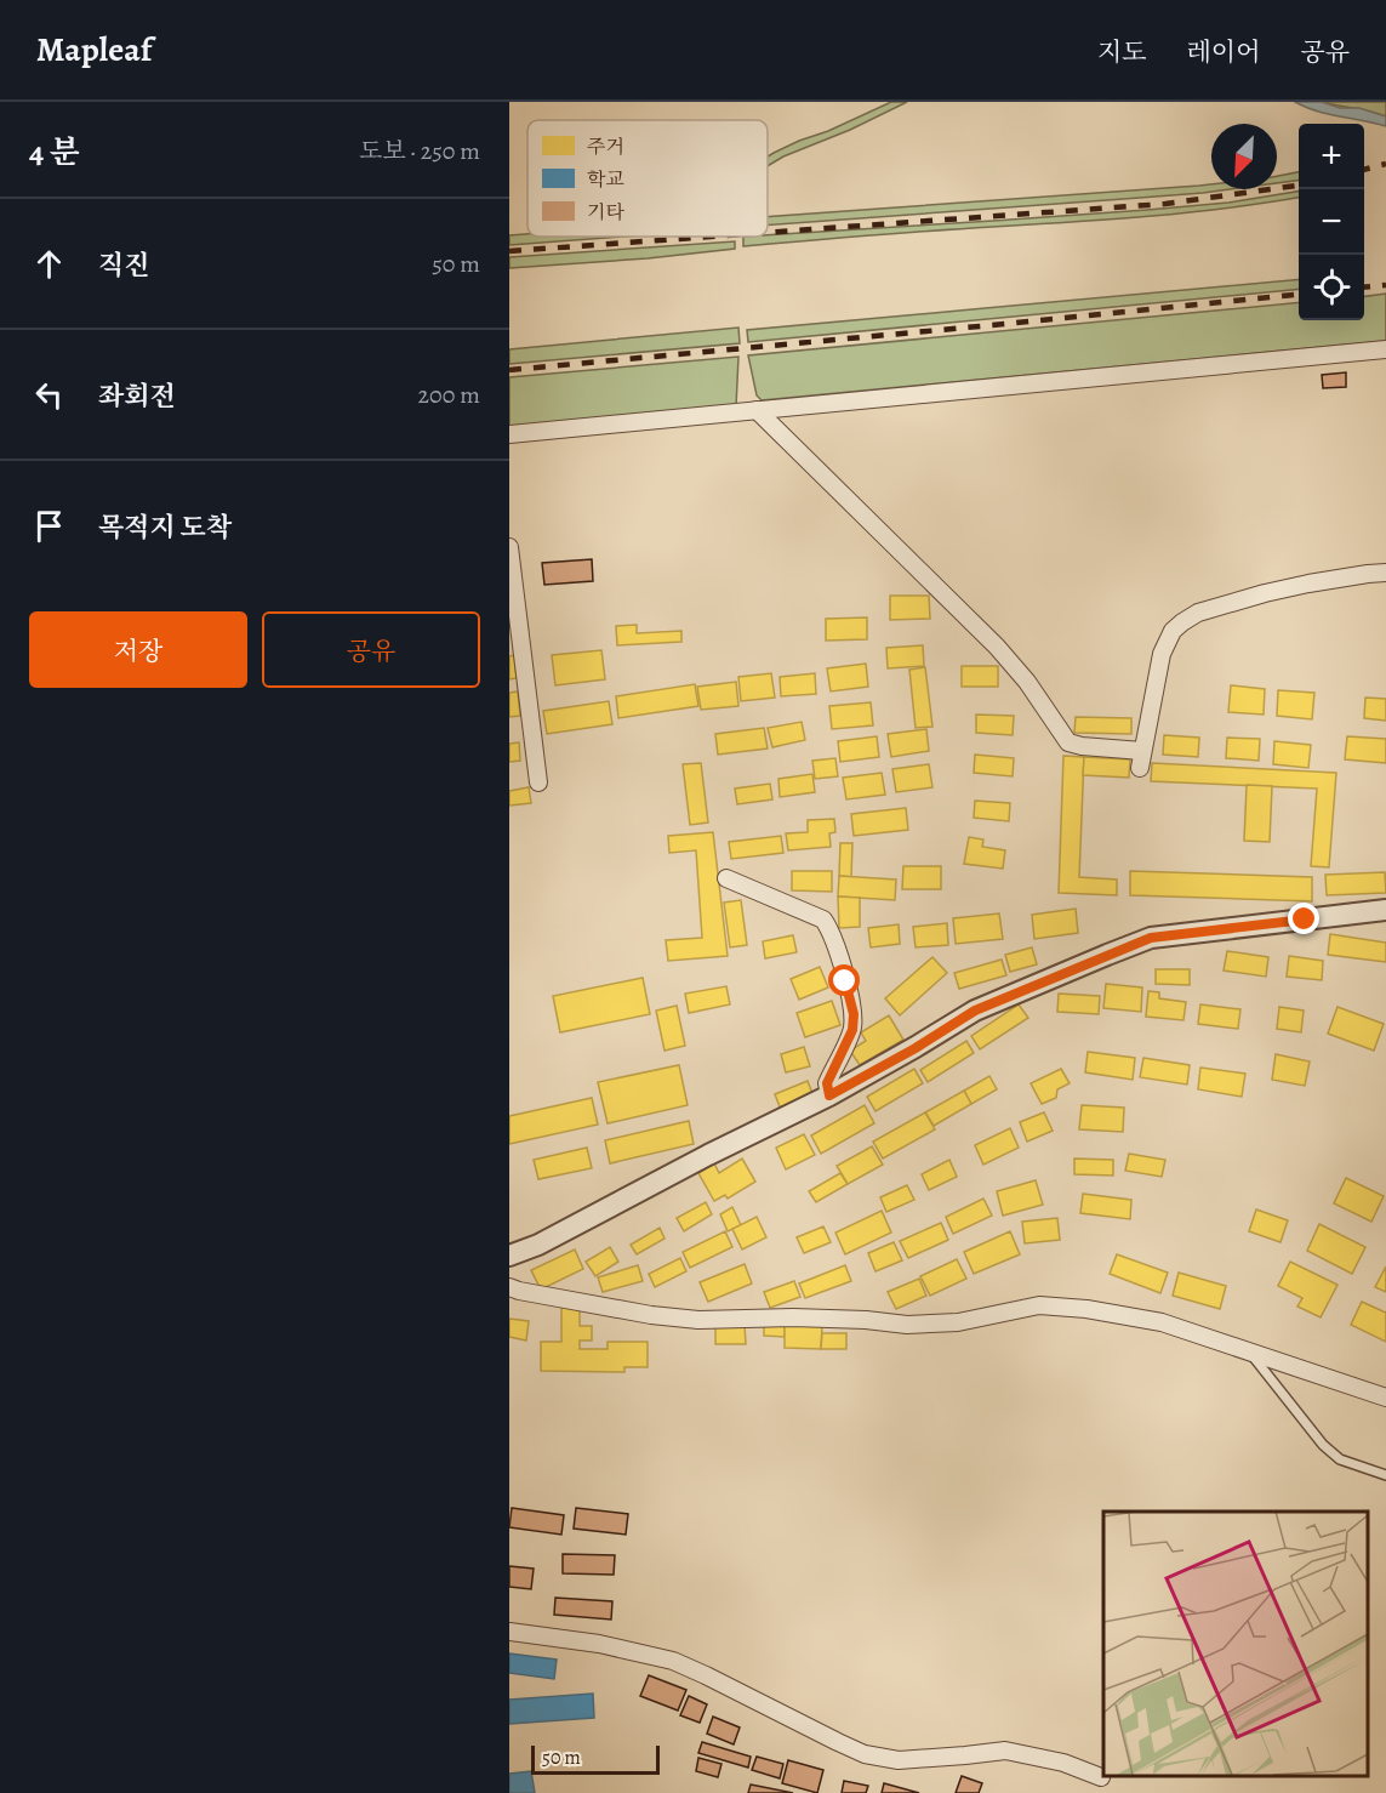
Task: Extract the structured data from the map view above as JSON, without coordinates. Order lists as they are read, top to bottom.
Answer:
{
  "legend": ["주거", "학교", "기타"],
  "scale_bar": "50 m",
  "north": "bottom left",
  "page": {
    "header": "Mapleaf",
    "nav": ["지도", "레이어", "공유"],
    "heading": ["4 분", "도보 · 250 m"],
    "map_buttons": ["+", "−"],
    "list": [
      ["직진", "50 m"],
      ["좌회전", "200 m"],
      "목적지 도착"
    ],
    "buttons": ["저장", "공유"],
    "scale": "50 m"
  }
}
